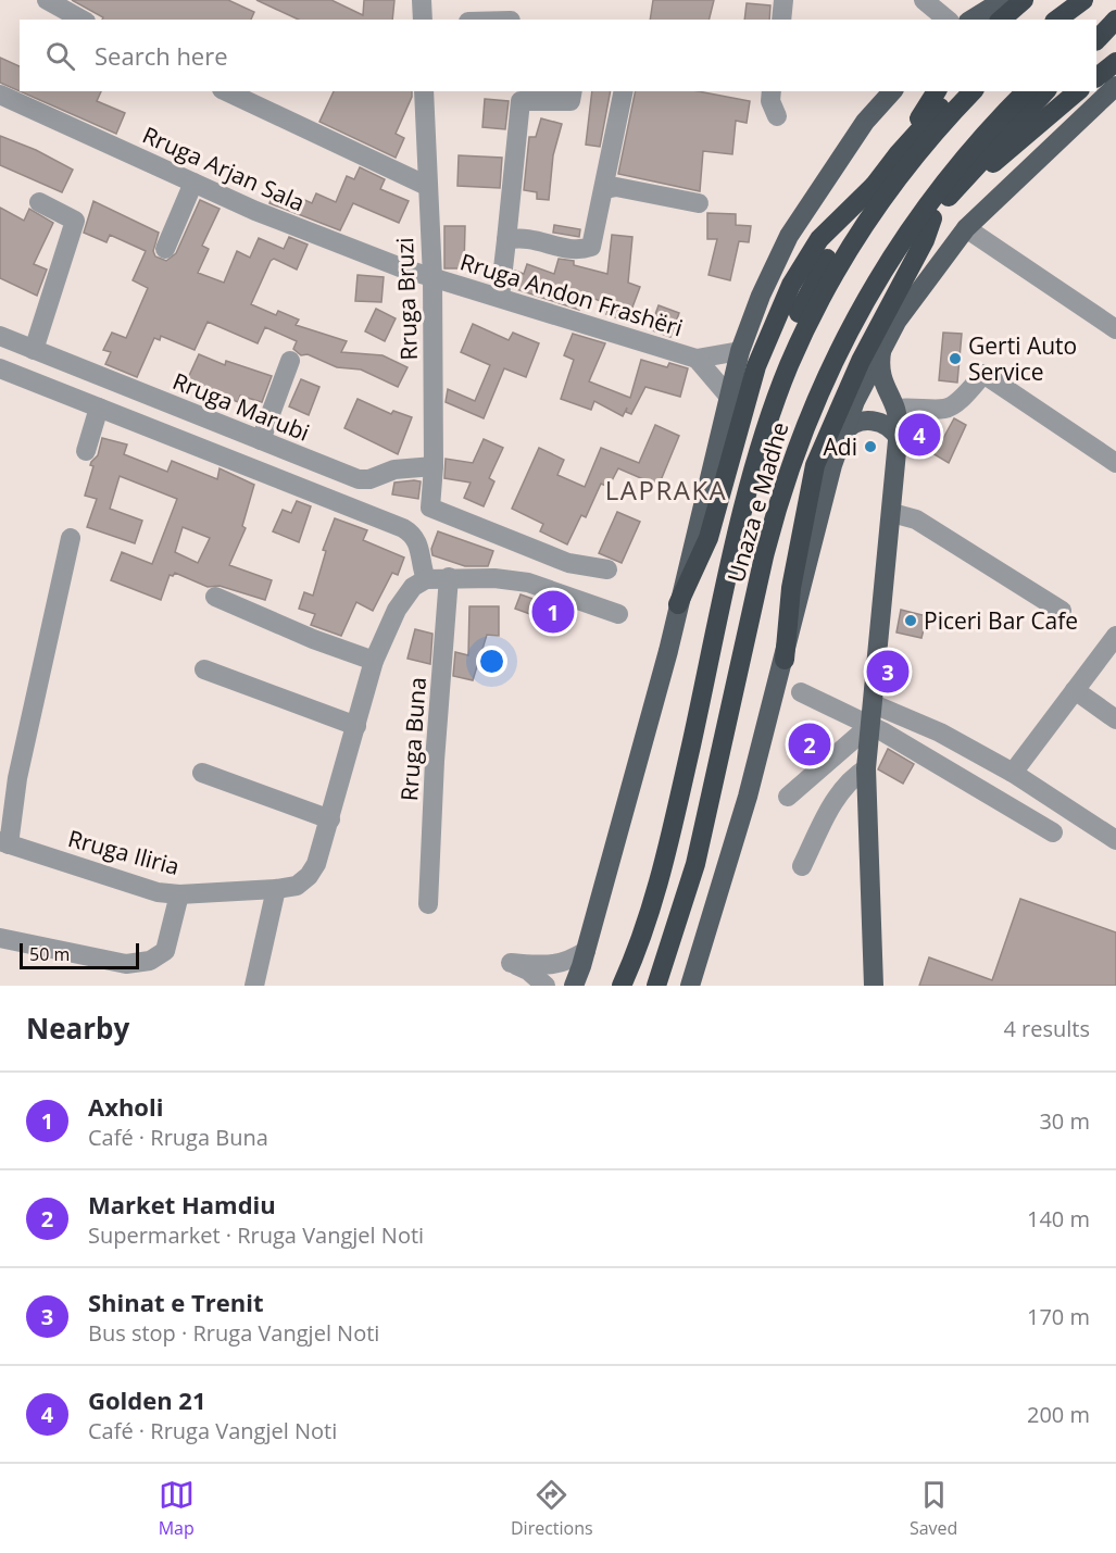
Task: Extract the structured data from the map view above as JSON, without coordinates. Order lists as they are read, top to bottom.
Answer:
{
  "streets": {
    "highway": ["Unaza e Madhe"],
    "street": [
      "Rruga Arjan Sala",
      "Rruga Andon Frashëri",
      "Rruga Bruzi",
      "Rruga Marubi",
      "Rruga Buna",
      "Rruga Iliria"
    ]
  },
  "crossings": [
    ["Rruga Arjan Sala", "Rruga Andon Frashëri"],
    ["Rruga Arjan Sala", "Rruga Bruzi"],
    ["Rruga Andon Frashëri", "Rruga Bruzi"],
    ["Rruga Bruzi", "Rruga Marubi"]
  ],
  "districts": ["LAPRAKA"],
  "places": ["Gerti Auto Service", "Adi", "Piceri Bar Cafe"],
  "scale_bar": "50 m",
  "page": {
    "search": "Search here",
    "pins": [
      "4",
      "1",
      "3",
      "2"
    ],
    "scale": "50 m",
    "heading": ["Nearby", "4 results"],
    "list": [
      {
        "mark": "1",
        "name": "Axholi",
        "note": "Café · Rruga Buna",
        "value": "30 m"
      },
      {
        "mark": "2",
        "name": "Market Hamdiu",
        "note": "Supermarket · Rruga Vangjel Noti",
        "value": "140 m"
      },
      {
        "mark": "3",
        "name": "Shinat e Trenit",
        "note": "Bus stop · Rruga Vangjel Noti",
        "value": "170 m"
      },
      {
        "mark": "4",
        "name": "Golden 21",
        "note": "Café · Rruga Vangjel Noti",
        "value": "200 m"
      }
    ],
    "nav": ["Map", "Directions", "Saved"]
  }
}
